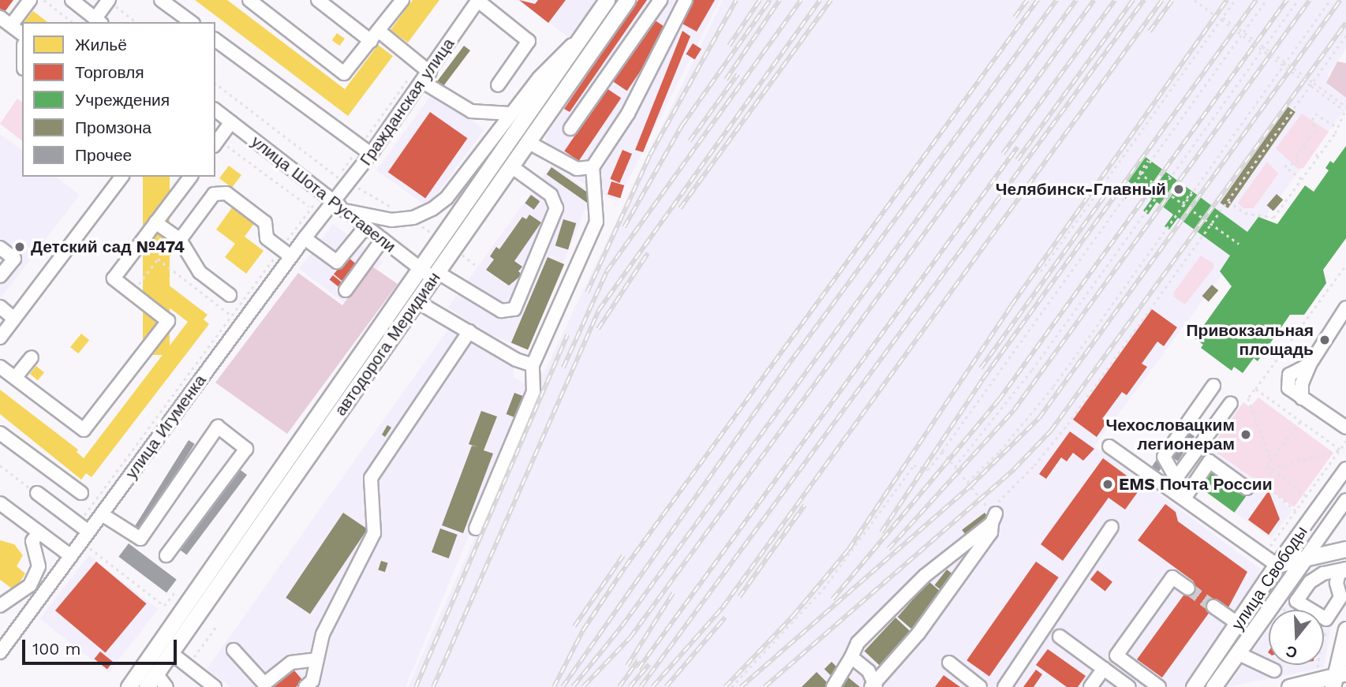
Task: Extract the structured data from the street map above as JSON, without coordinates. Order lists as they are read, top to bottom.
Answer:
{
  "streets": {
    "main road": ["автодорога Меридиан", "улица Свободы"],
    "street": ["Гражданская улица", "улица Шота Руставели", "улица Игуменка"]
  },
  "crossings": [
    ["Гражданская улица", "улица Шота Руставели"],
    ["Гражданская улица", "улица Игуменка"],
    ["улица Шота Руставели", "автодорога Меридиан"],
    ["улица Шота Руставели", "улица Игуменка"]
  ],
  "places": [
    "Челябинск-Главный",
    "Детский сад №474",
    "Привокзальная площадь",
    "Чехословацким легионерам",
    "EMS Почта России"
  ],
  "legend": [
    "Жильё",
    "Торговля",
    "Учреждения",
    "Промзона",
    "Прочее"
  ],
  "scale_bar": "100 m",
  "north": "bottom"
}
